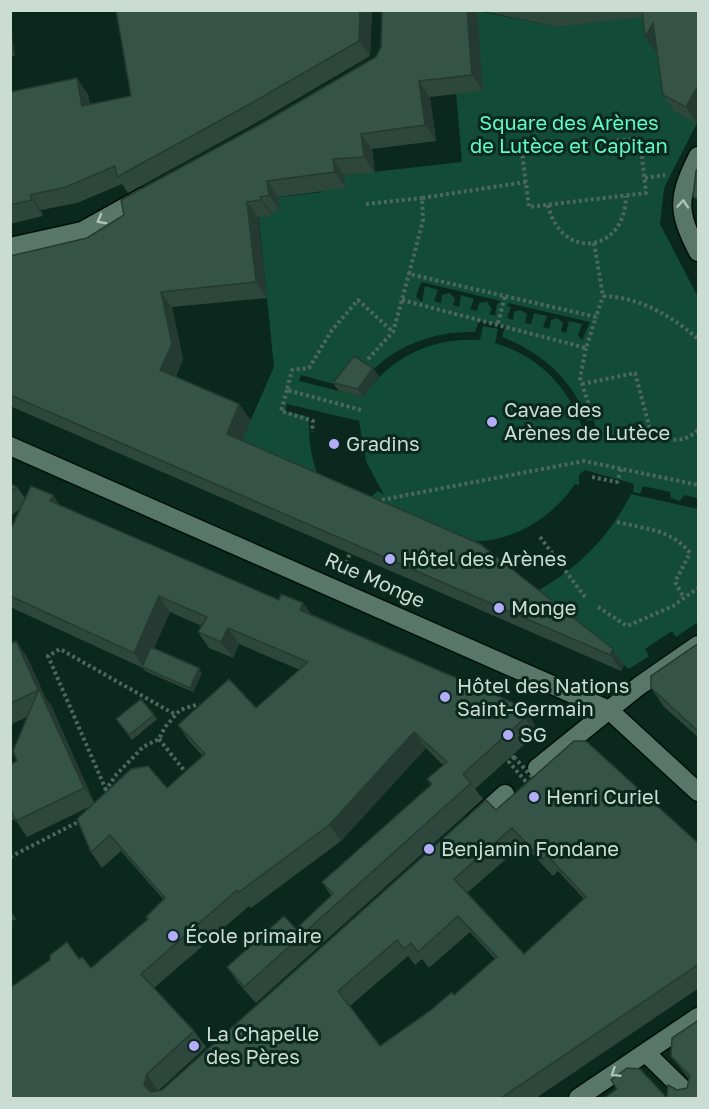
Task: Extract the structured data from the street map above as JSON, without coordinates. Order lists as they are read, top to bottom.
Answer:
{
  "streets": {
    "main road": ["Rue Monge"]
  },
  "parks": ["Square des Arènes de Lutèce et Capitan"],
  "places": [
    "Cavae des Arènes de Lutèce",
    "Gradins",
    "Hôtel des Arènes",
    "Monge",
    "Hôtel des Nations Saint-Germain",
    "SG",
    "Henri Curiel",
    "Benjamin Fondane",
    "École primaire",
    "La Chapelle des Pères"
  ]
}
